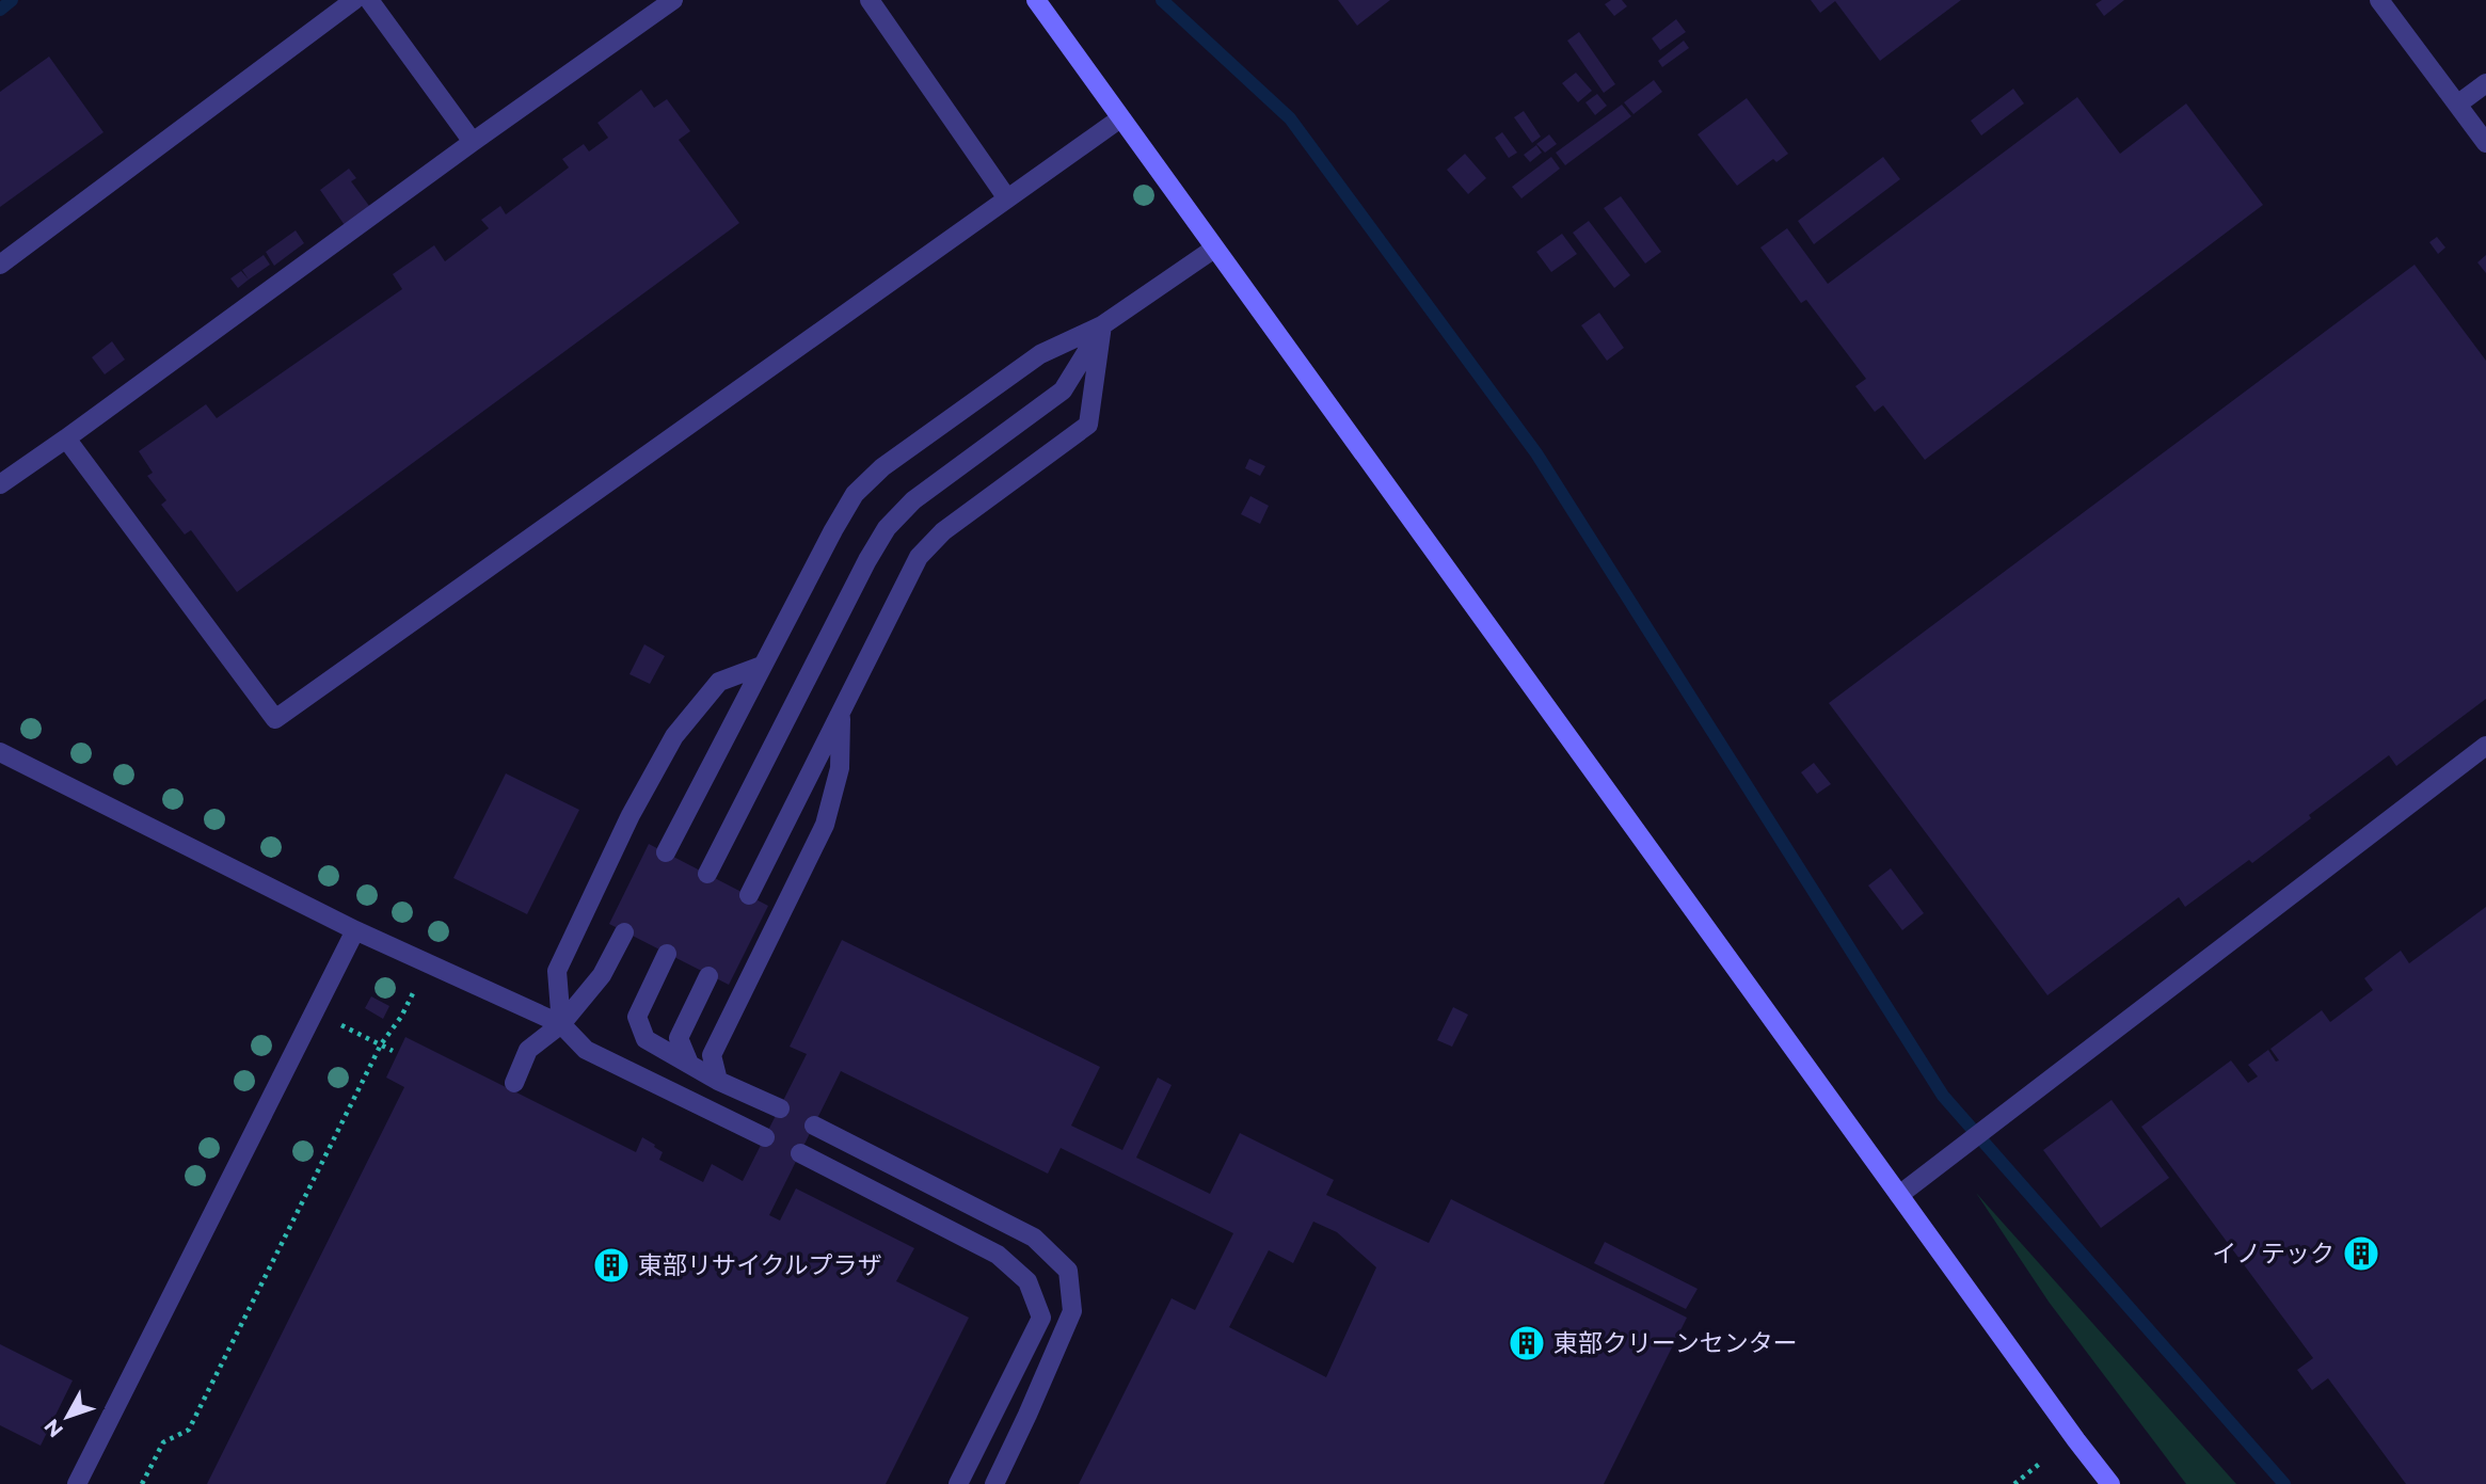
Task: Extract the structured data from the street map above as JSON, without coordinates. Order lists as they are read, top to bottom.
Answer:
{
  "places": {
    "building": ["イノテック", "東部リサイクルプラザ", "東部クリーンセンター"]
  },
  "north": "bottom left"
}
